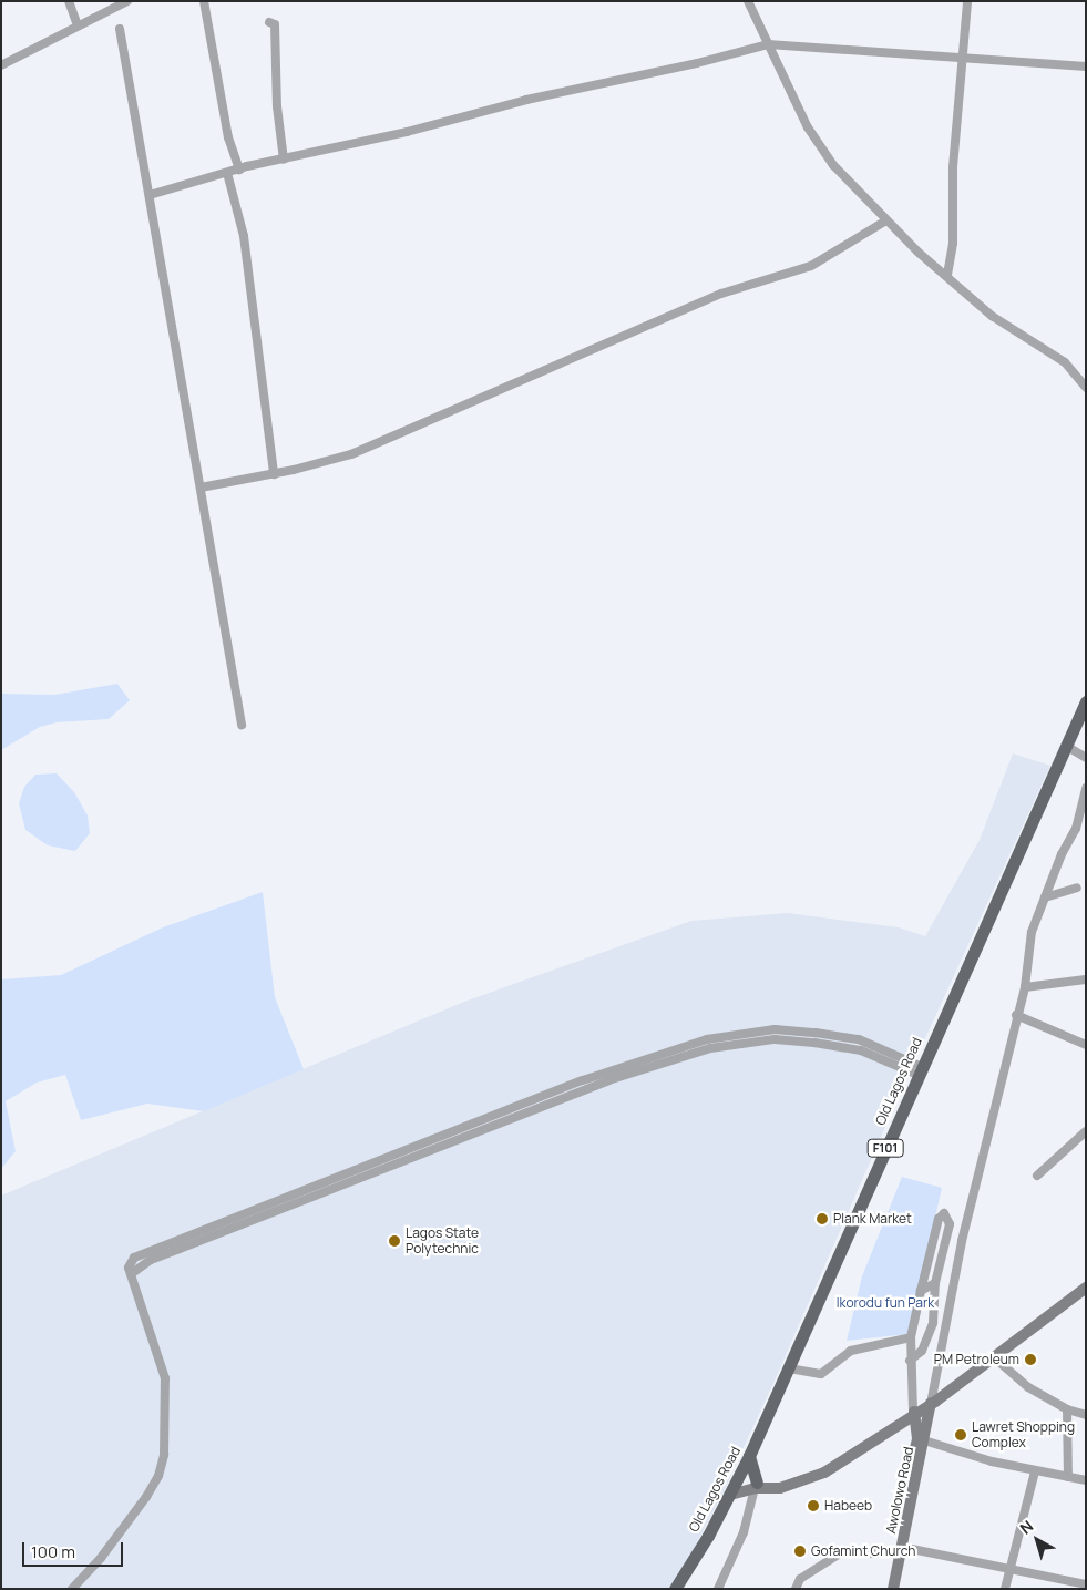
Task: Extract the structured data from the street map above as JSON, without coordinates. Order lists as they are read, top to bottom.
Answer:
{
  "streets": {
    "main road": ["Old Lagos Road", "F101", "Awolowo Road"]
  },
  "parks": ["Ikorodu fun Park"],
  "places": [
    "Plank Market",
    "Lagos State Polytechnic",
    "PM Petroleum",
    "Lawret Shopping Complex",
    "Habeeb",
    "Gofamint Church"
  ],
  "scale_bar": "100 m",
  "north": "top left"
}
